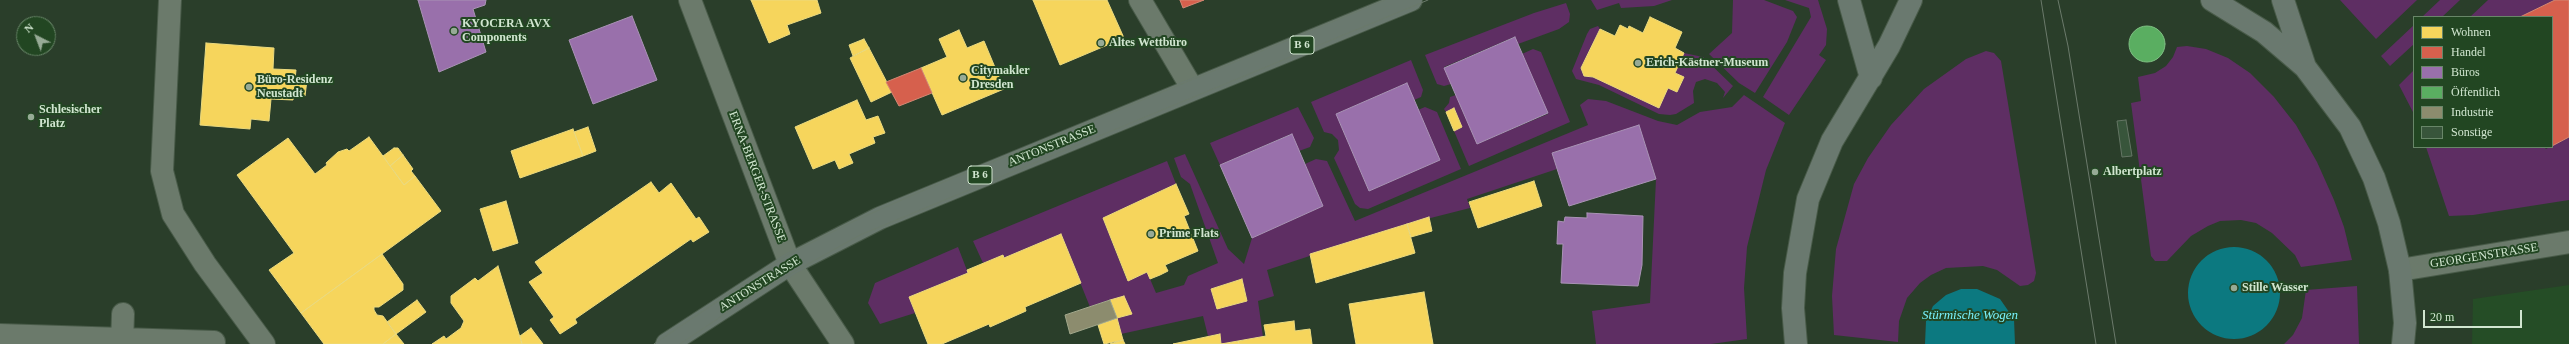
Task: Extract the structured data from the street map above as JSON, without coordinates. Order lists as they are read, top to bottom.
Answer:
{
  "streets": {
    "main road": ["B 6", "ANTONSTRASSE"],
    "street": ["ERNA-BERGER-STRASSE", "GEORGENSTRASSE"]
  },
  "crossings": [
    ["ANTONSTRASSE", "ERNA-BERGER-STRASSE"]
  ],
  "water": ["Stürmische Wogen"],
  "places": [
    "KYOCERA AVX Components",
    "Altes Wettbüro",
    "Erich-Kästner-Museum",
    "Citymakler Dresden",
    "Büro-Residenz Neustadt",
    "Schlesischer Platz",
    "Albertplatz",
    "Prime Flats",
    "Stille Wasser"
  ],
  "legend": [
    "Wohnen",
    "Handel",
    "Büros",
    "Öffentlich",
    "Industrie",
    "Sonstige"
  ],
  "scale_bar": "20 m",
  "north": "top left"
}
